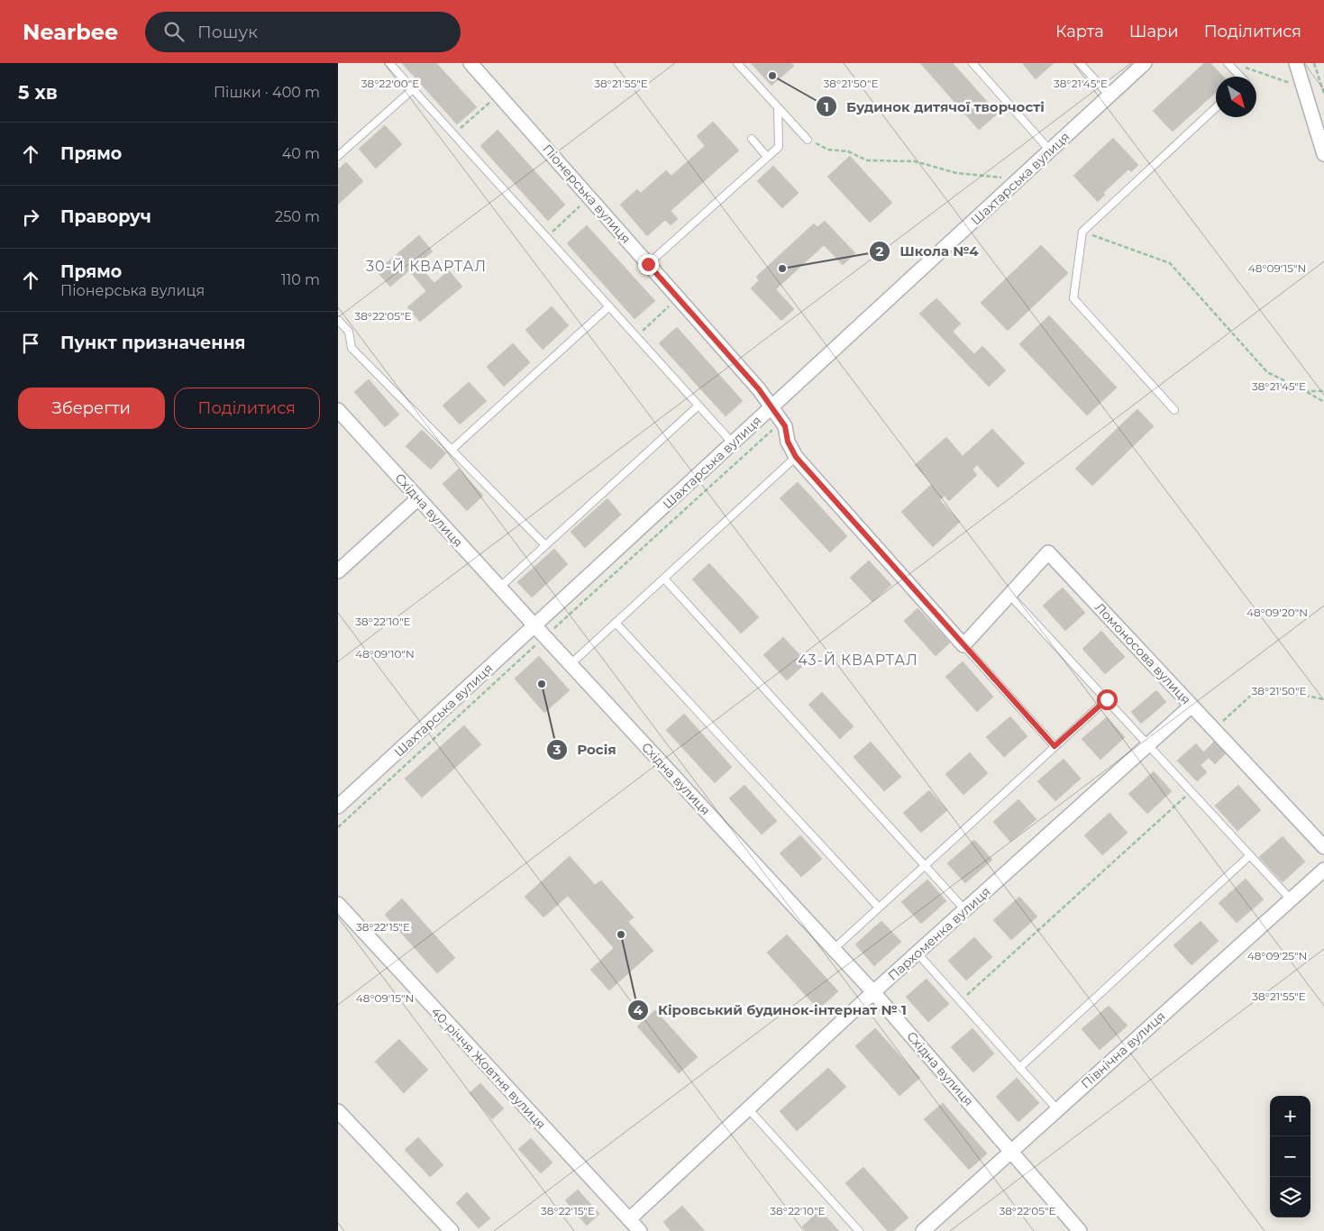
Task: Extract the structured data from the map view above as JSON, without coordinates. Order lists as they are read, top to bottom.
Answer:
{
  "streets": {
    "street": [
      "Шахтарська вулиця",
      "Піонерська вулиця",
      "Східна вулиця",
      "Ломоносова вулиця",
      "Пархоменка вулиця",
      "Північна вулиця",
      "40-річчя Жовтня вулиця"
    ]
  },
  "crossings": [
    ["Шахтарська вулиця", "Піонерська вулиця"],
    ["Шахтарська вулиця", "Східна вулиця"],
    ["Піонерська вулиця", "Ломоносова вулиця"],
    ["Східна вулиця", "Пархоменка вулиця"],
    ["Східна вулиця", "Північна вулиця"],
    ["Ломоносова вулиця", "Пархоменка вулиця"],
    ["Пархоменка вулиця", "40-річчя Жовтня вулиця"]
  ],
  "districts": ["30-Й КВАРТАЛ", "43-Й КВАРТАЛ"],
  "places": [
    "Будинок дитячої творчості",
    "Школа №4",
    "Росія",
    "Кіровський будинок-інтернат № 1"
  ],
  "north": "bottom right",
  "page": {
    "header": "Nearbee",
    "search": "Пошук",
    "nav": ["Карта", "Шари", "Поділитися"],
    "heading": ["5 хв", "Пішки · 400 m"],
    "list": [
      ["Прямо", "40 m"],
      ["Праворуч", "250 m"],
      ["Прямо", "Піонерська вулиця", "110 m"],
      "Пункт призначення"
    ],
    "buttons": ["Зберегти", "Поділитися"],
    "map_buttons": ["+", "−"]
  },
  "coordinates": [
    "38°22'00\"E",
    "38°21'55\"E",
    "38°21'50\"E",
    "38°21'45\"E",
    "48°09'15\"N",
    "38°22'05\"E",
    "48°09'20\"N",
    "38°22'10\"E",
    "48°09'10\"N",
    "38°22'15\"E",
    "48°09'25\"N"
  ]
}
